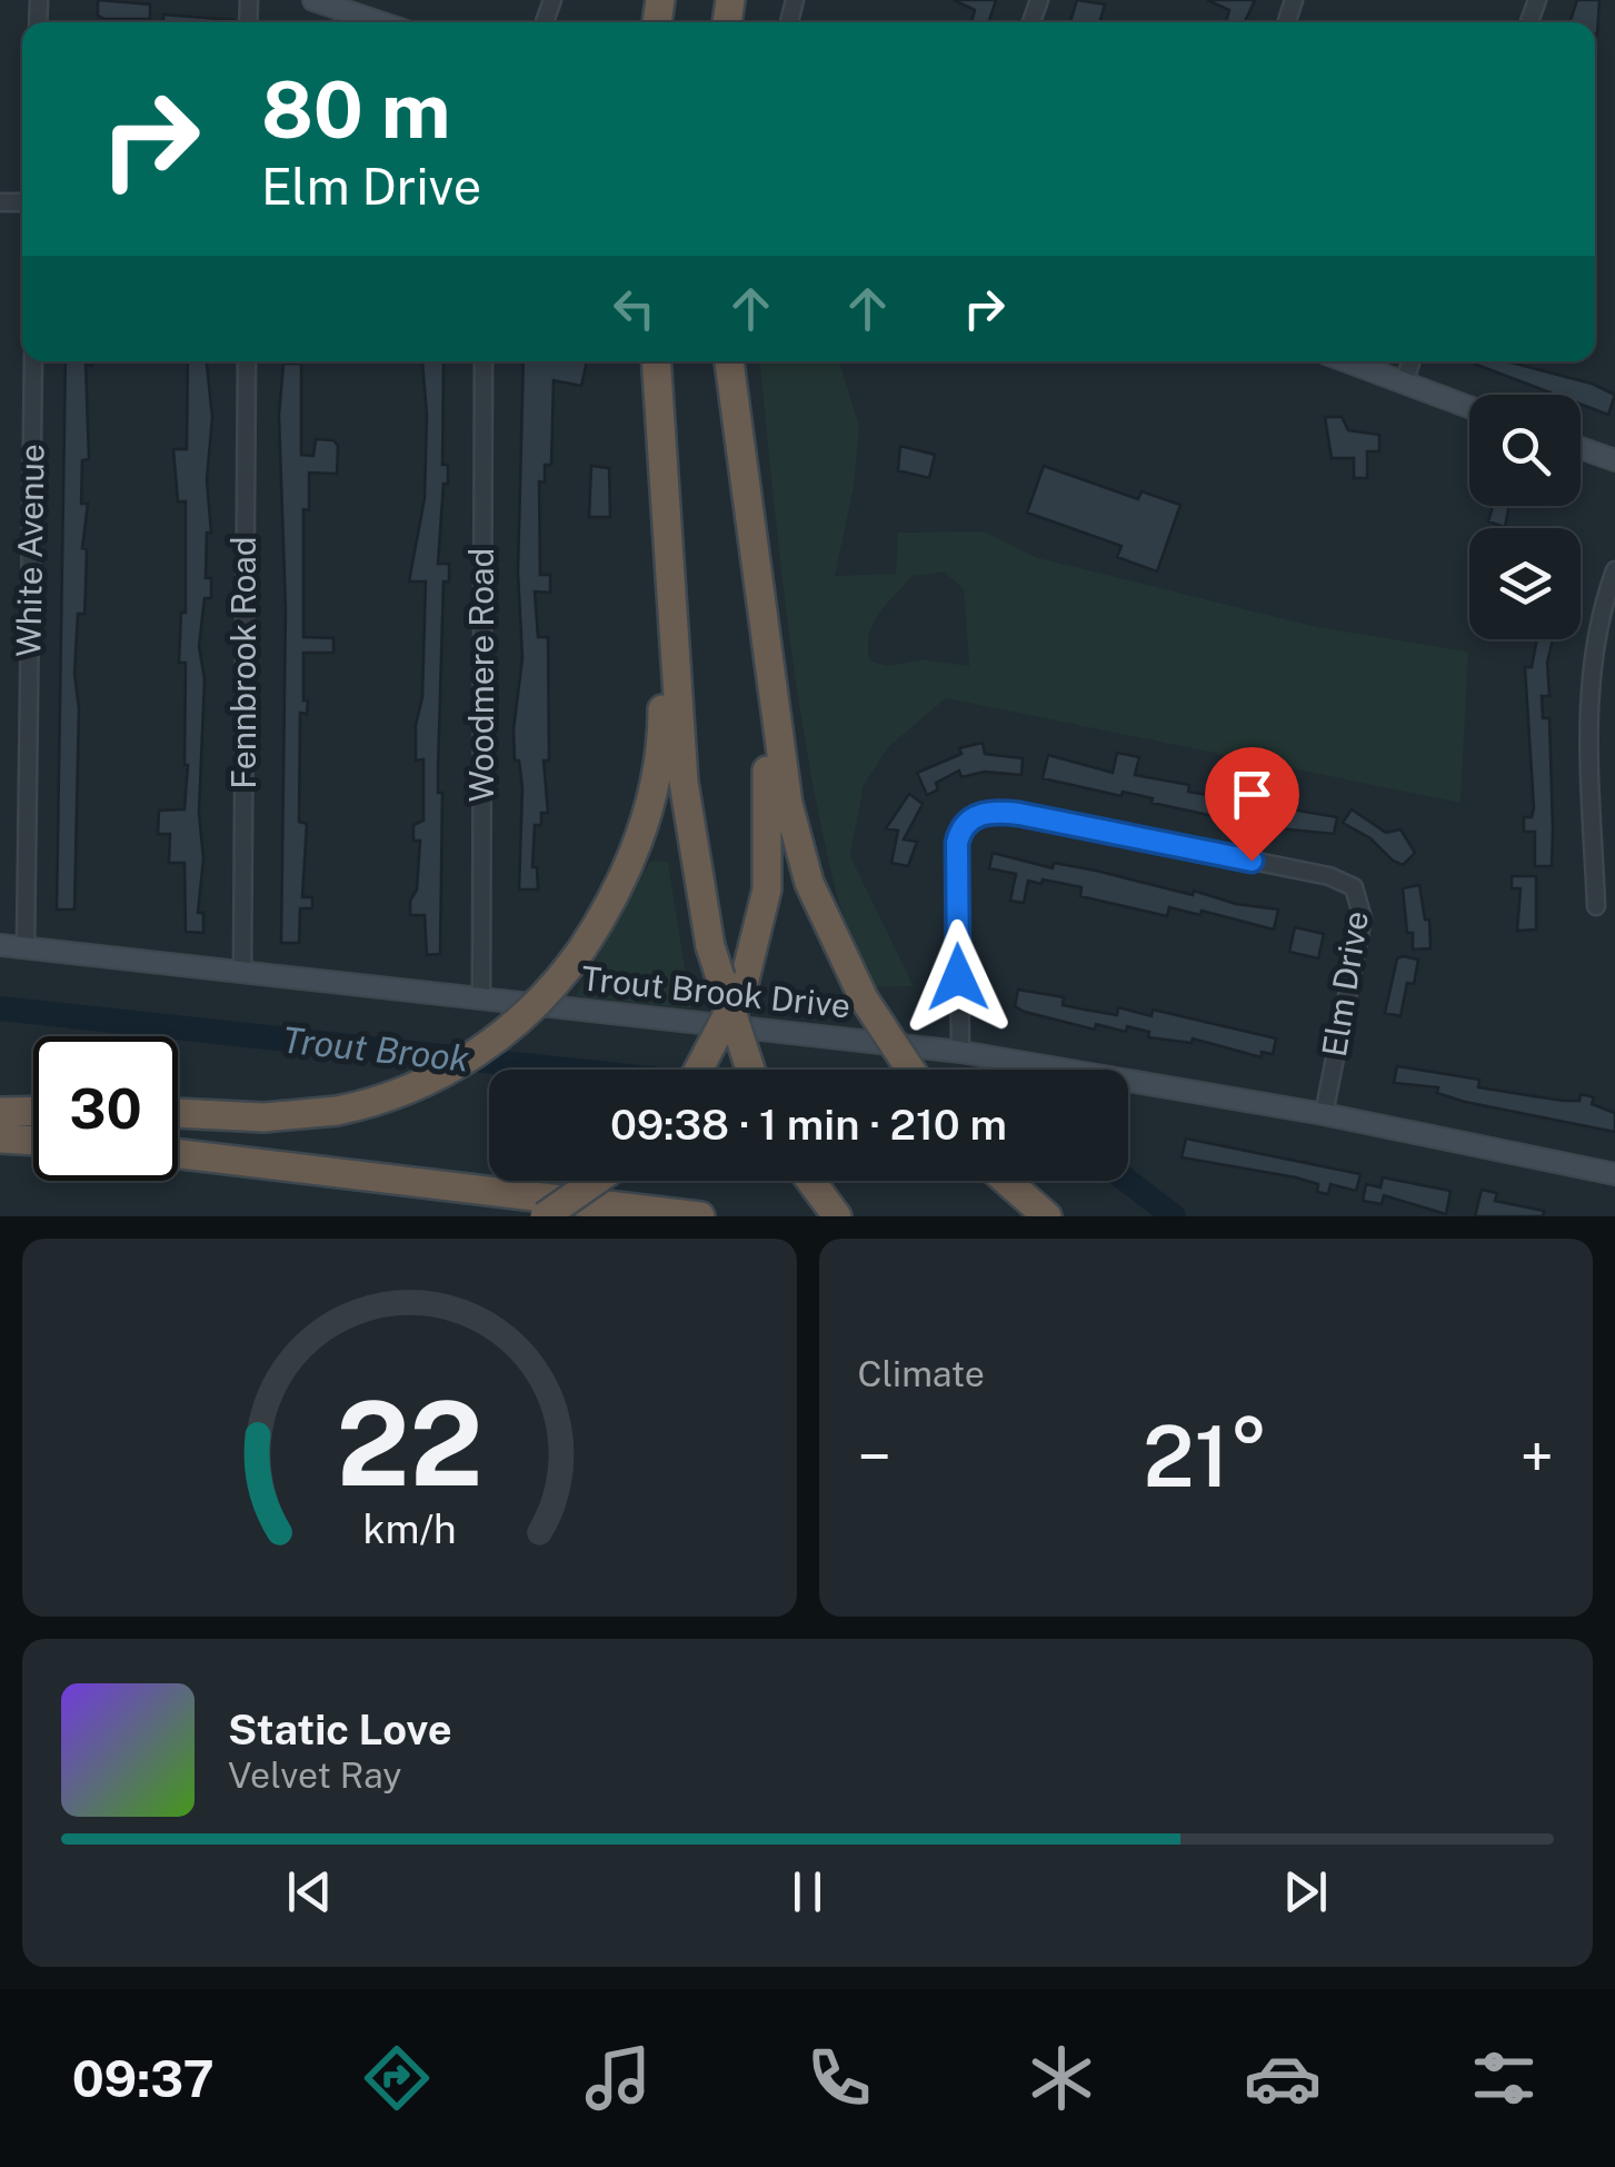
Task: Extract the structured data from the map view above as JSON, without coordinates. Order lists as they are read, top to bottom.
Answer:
{
  "streets": {
    "main road": ["Trout Brook Drive"],
    "street": [
      "White Avenue",
      "Fennbrook Road",
      "Woodmere Road",
      "Elm Drive"
    ]
  },
  "crossings": [
    ["White Avenue", "Trout Brook Drive"],
    ["Fennbrook Road", "Trout Brook Drive"],
    ["Woodmere Road", "Trout Brook Drive"],
    ["Elm Drive", "Trout Brook Drive"]
  ],
  "water": ["Trout Brook"],
  "page": {
    "turn": ["80 m", "Elm Drive"],
    "limit": "30",
    "trip": "09:38 · 1 min · 210 m",
    "tile": "Climate",
    "heat": ["−", "21°", "+"],
    "song": ["Static Love", "Velvet Ray"],
    "tabs": "09:37",
    "gauge": ["22", "km/h"]
  }
}
